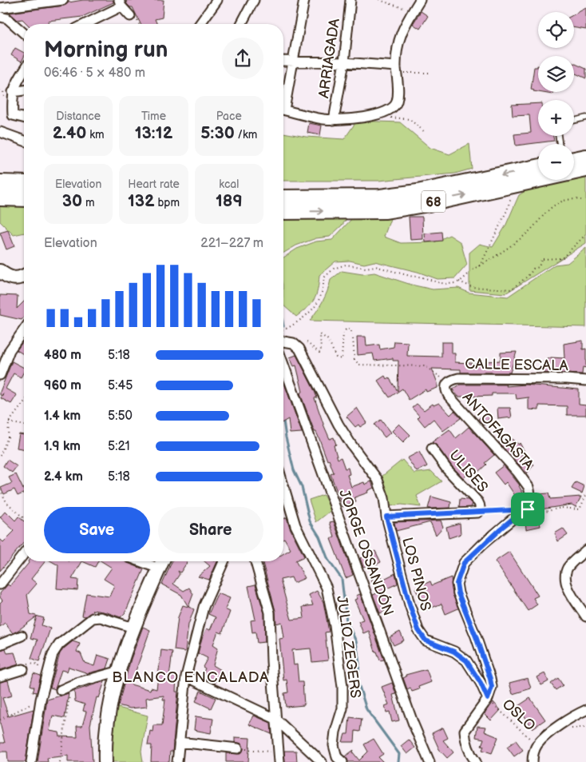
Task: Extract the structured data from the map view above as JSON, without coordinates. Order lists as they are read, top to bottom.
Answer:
{
  "streets": {
    "highway": ["68"],
    "street": [
      "ARRIAGADA",
      "CALLE ESCALA",
      "ANTOFAGASTA",
      "ULISES",
      "JORGE OSSANDÓN",
      "LOS PINOS",
      "JULIO ZEGERS"
    ],
    "path": ["OSLO"]
  },
  "crossings": [
    ["CALLE ESCALA", "ANTOFAGASTA"],
    ["LOS PINOS", "OSLO"]
  ],
  "districts": ["BLANCO ENCALADA"],
  "page": {
    "map_buttons": ["+", "−"],
    "heading": ["Morning run", "06:46 · 5 × 480 m"],
    "stats": [
      ["Distance", "2.40 km"],
      ["Time", "13:12"],
      ["Pace", "5:30 /km"],
      ["Elevation", "30 m"],
      ["Heart rate", "132 bpm"],
      ["kcal", "189"]
    ],
    "chart": ["Elevation", "221–227 m"],
    "list": [
      {
        "name": "480 m",
        "note": "5:18"
      },
      {
        "name": "960 m",
        "note": "5:45"
      },
      {
        "name": "1.4 km",
        "note": "5:50"
      },
      {
        "name": "1.9 km",
        "note": "5:21"
      },
      {
        "name": "2.4 km",
        "note": "5:18"
      }
    ],
    "buttons": ["Save", "Share"]
  }
}
